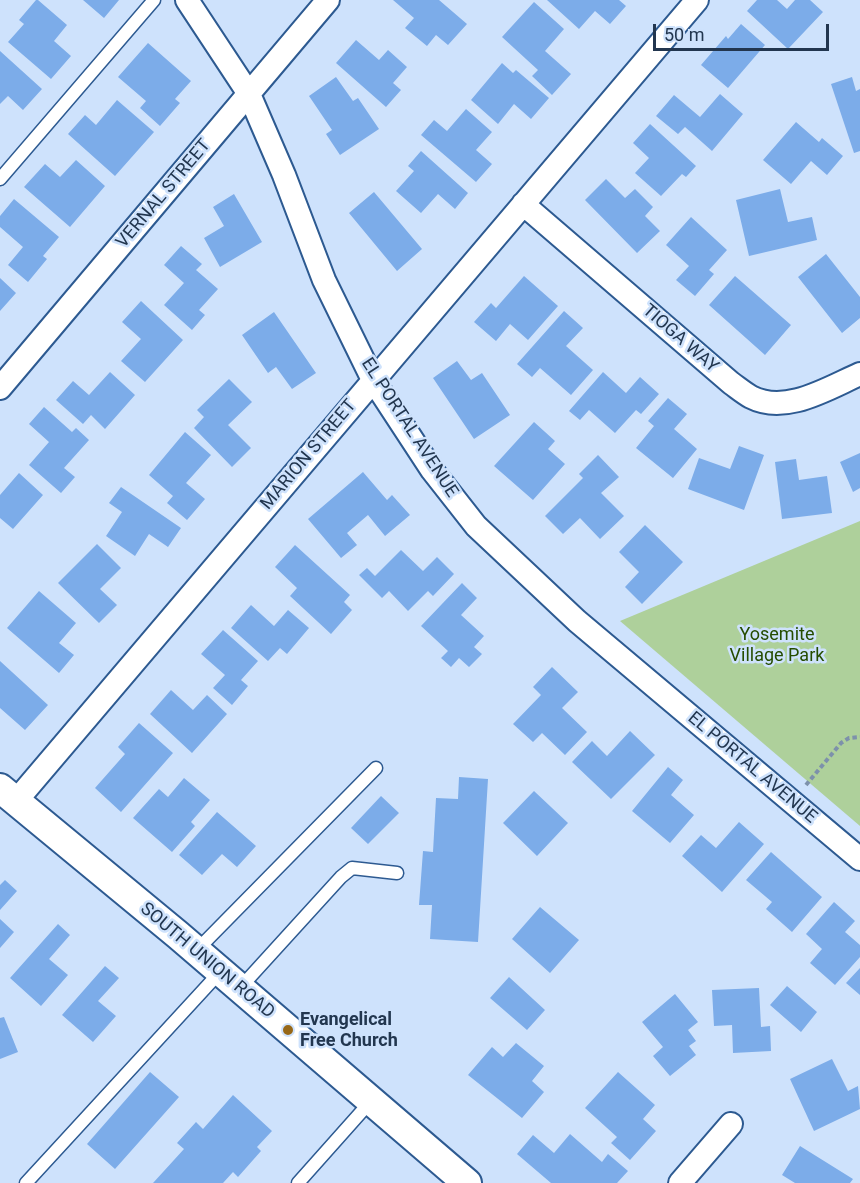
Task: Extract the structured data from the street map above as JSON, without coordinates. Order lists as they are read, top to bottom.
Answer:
{
  "streets": {
    "street": [
      "VERNAL STREET",
      "TIOGA WAY",
      "EL PORTAL AVENUE",
      "MARION STREET",
      "SOUTH UNION ROAD"
    ]
  },
  "crossings": [
    ["VERNAL STREET", "EL PORTAL AVENUE"],
    ["TIOGA WAY", "MARION STREET"],
    ["EL PORTAL AVENUE", "MARION STREET"],
    ["MARION STREET", "SOUTH UNION ROAD"]
  ],
  "parks": ["Yosemite Village Park"],
  "places": ["Evangelical Free Church"],
  "scale_bar": "50 m"
}
